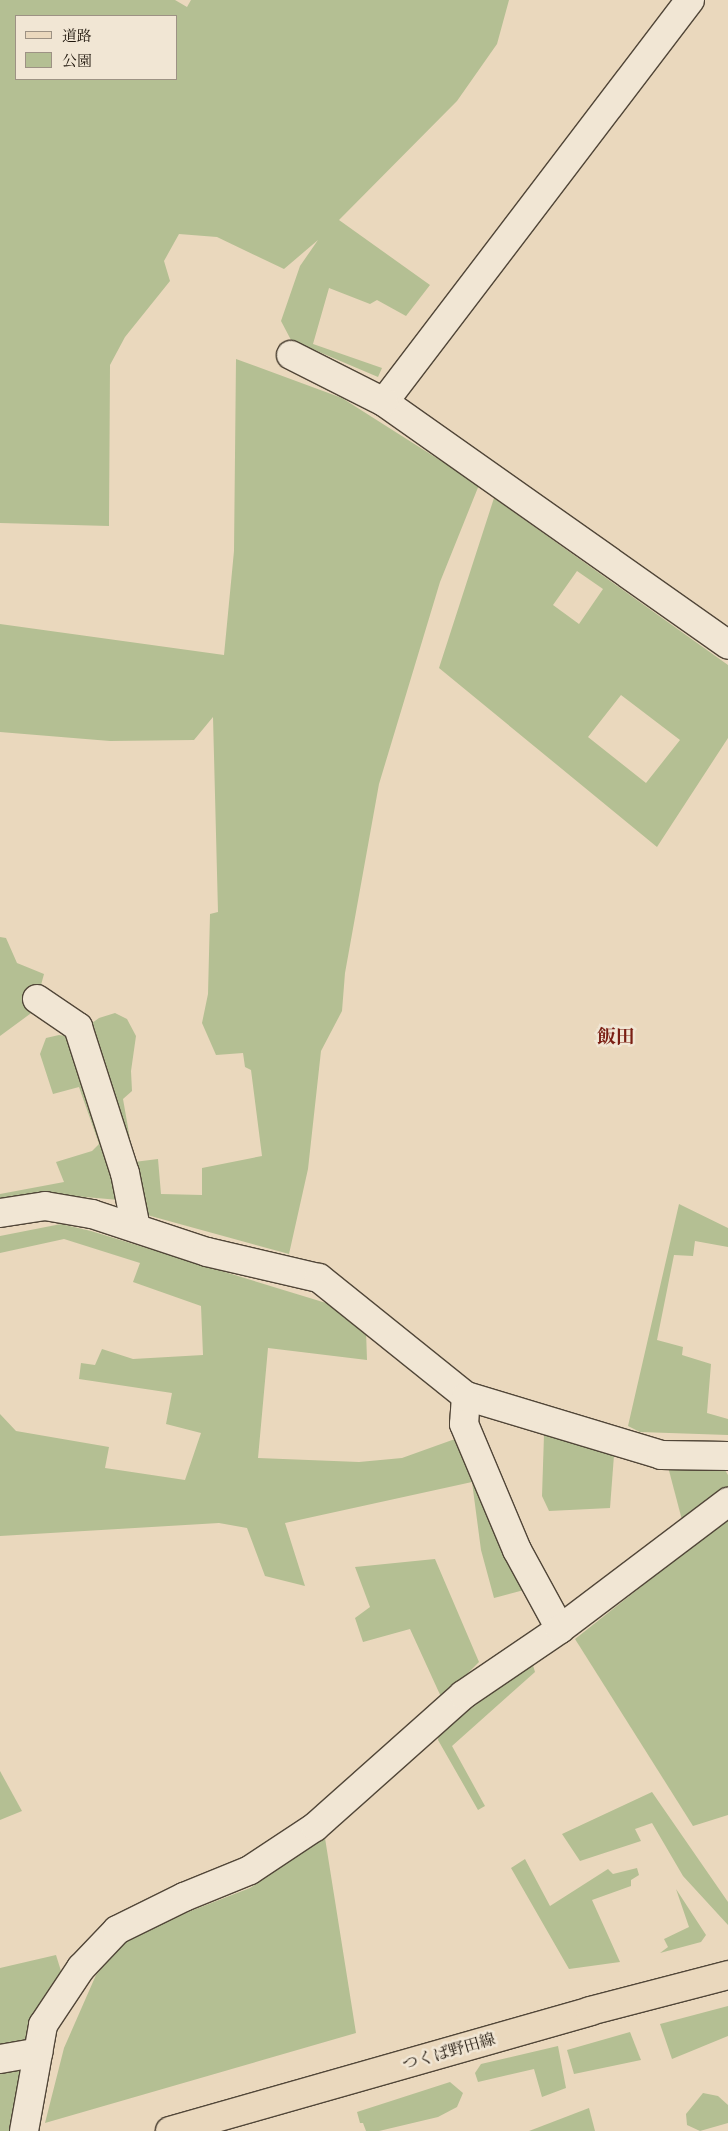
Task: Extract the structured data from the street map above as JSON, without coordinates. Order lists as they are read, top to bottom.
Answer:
{
  "streets": {
    "main road": ["つくば野田線"]
  },
  "districts": ["飯田"],
  "legend": ["道路", "公園"]
}
